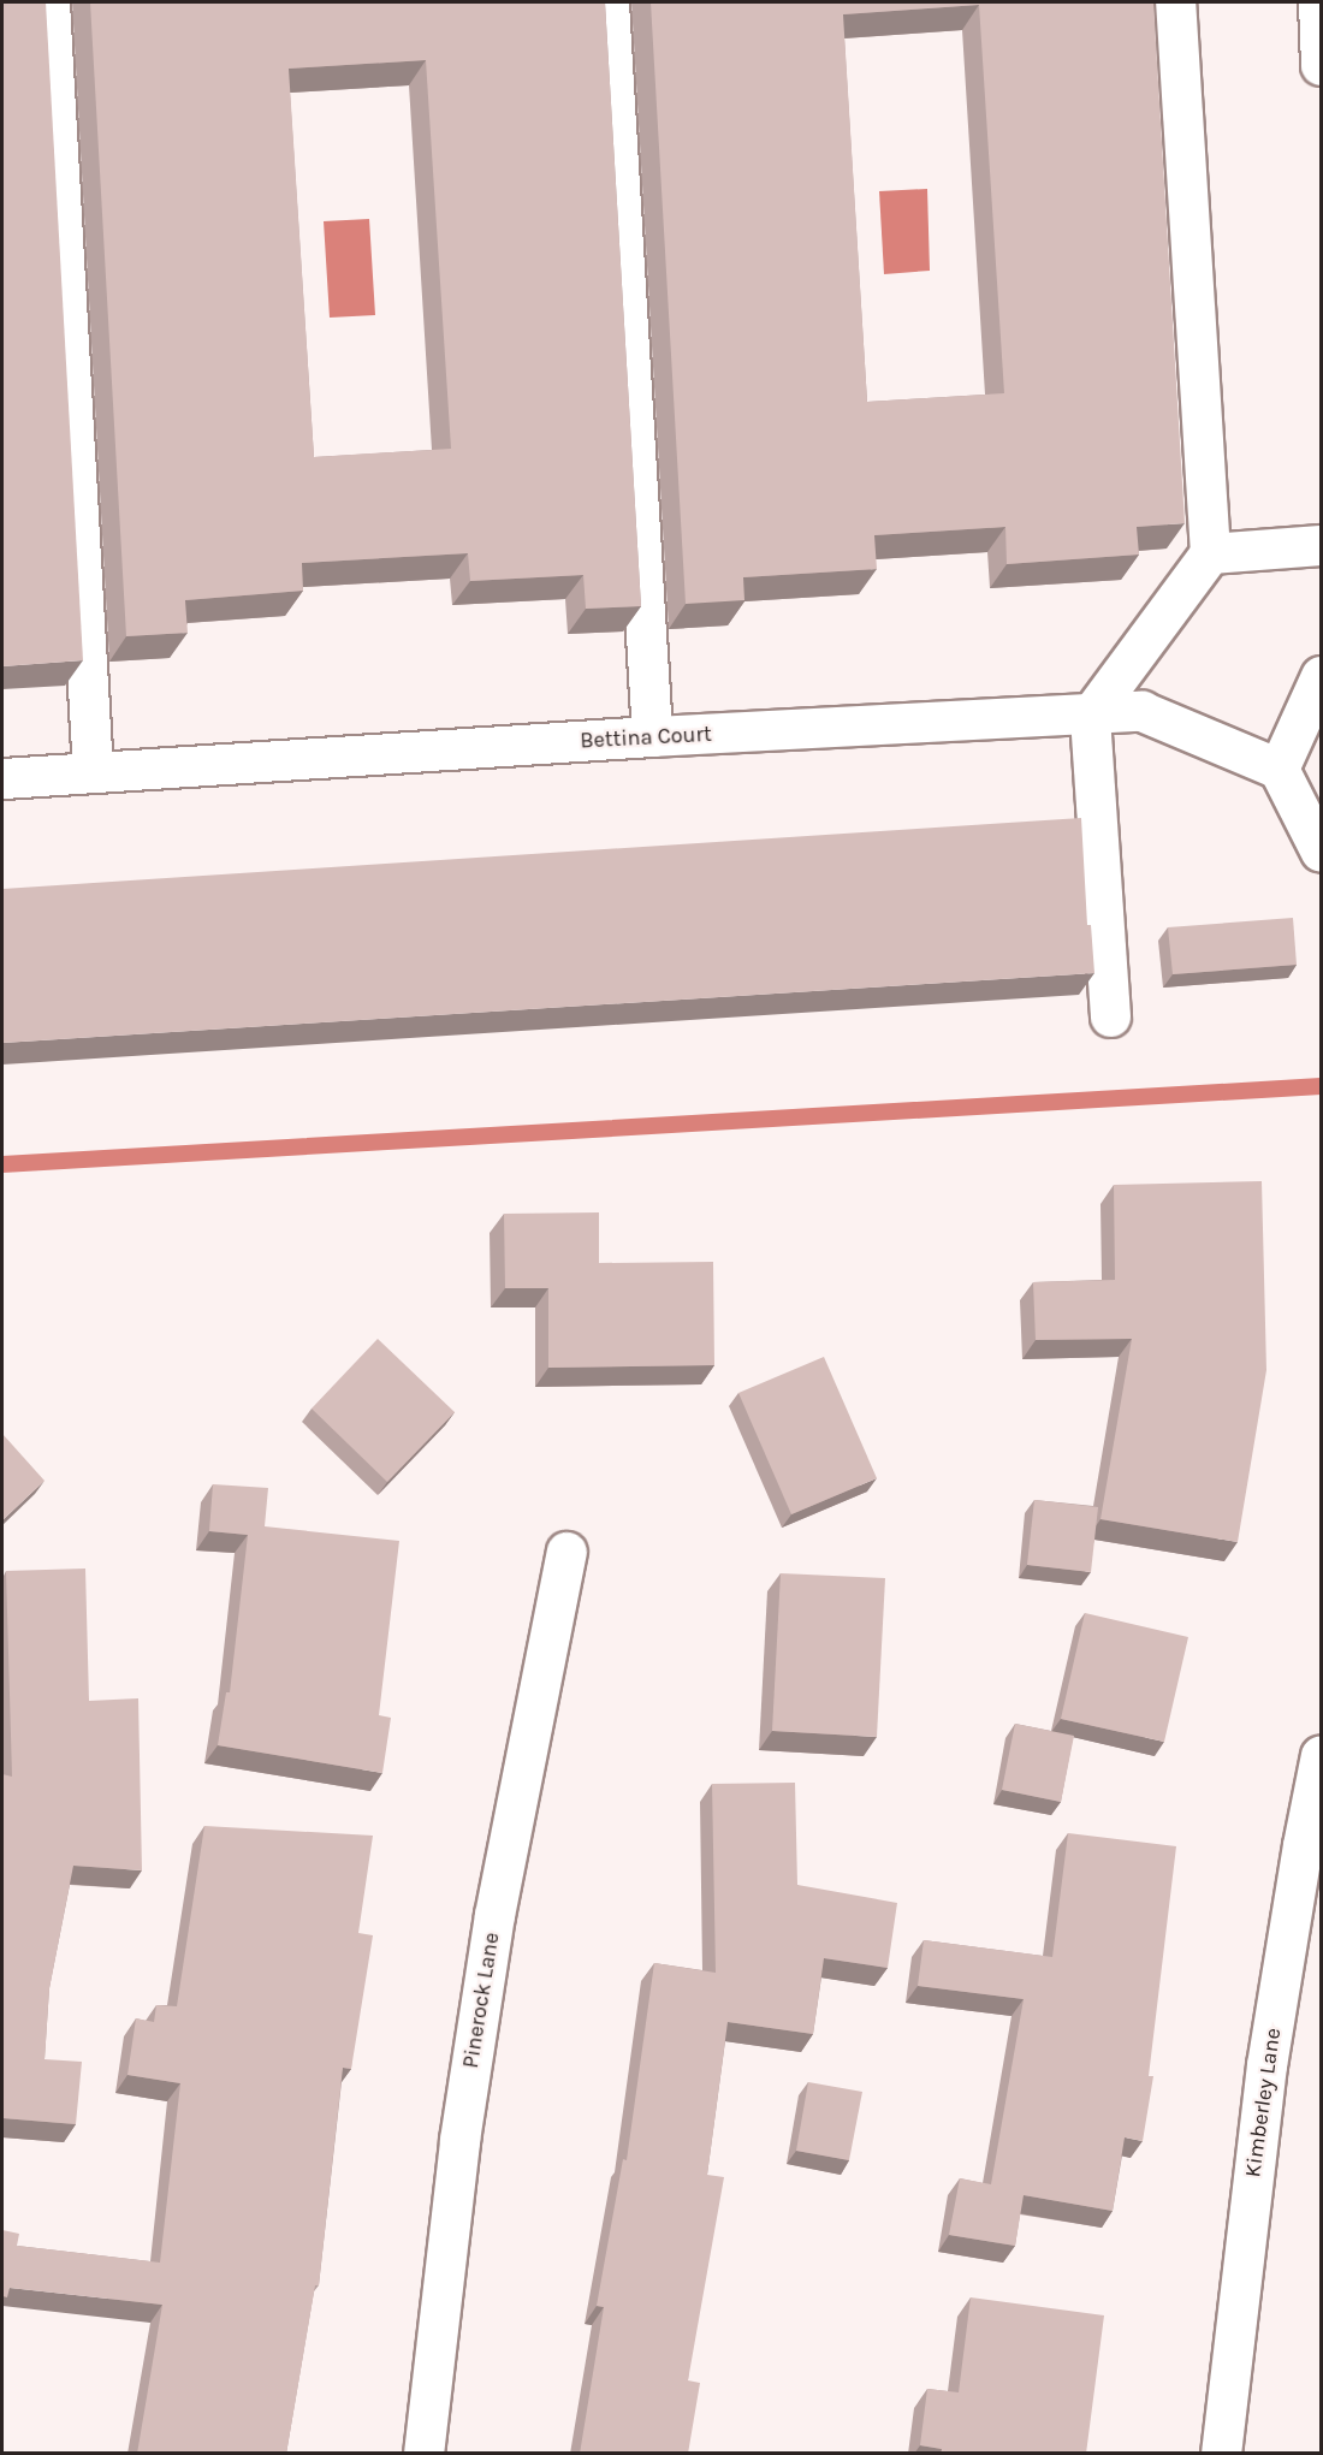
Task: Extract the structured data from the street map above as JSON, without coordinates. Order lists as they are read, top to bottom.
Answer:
{
  "streets": {
    "street": ["Bettina Court", "Pinerock Lane", "Kimberley Lane"]
  }
}
